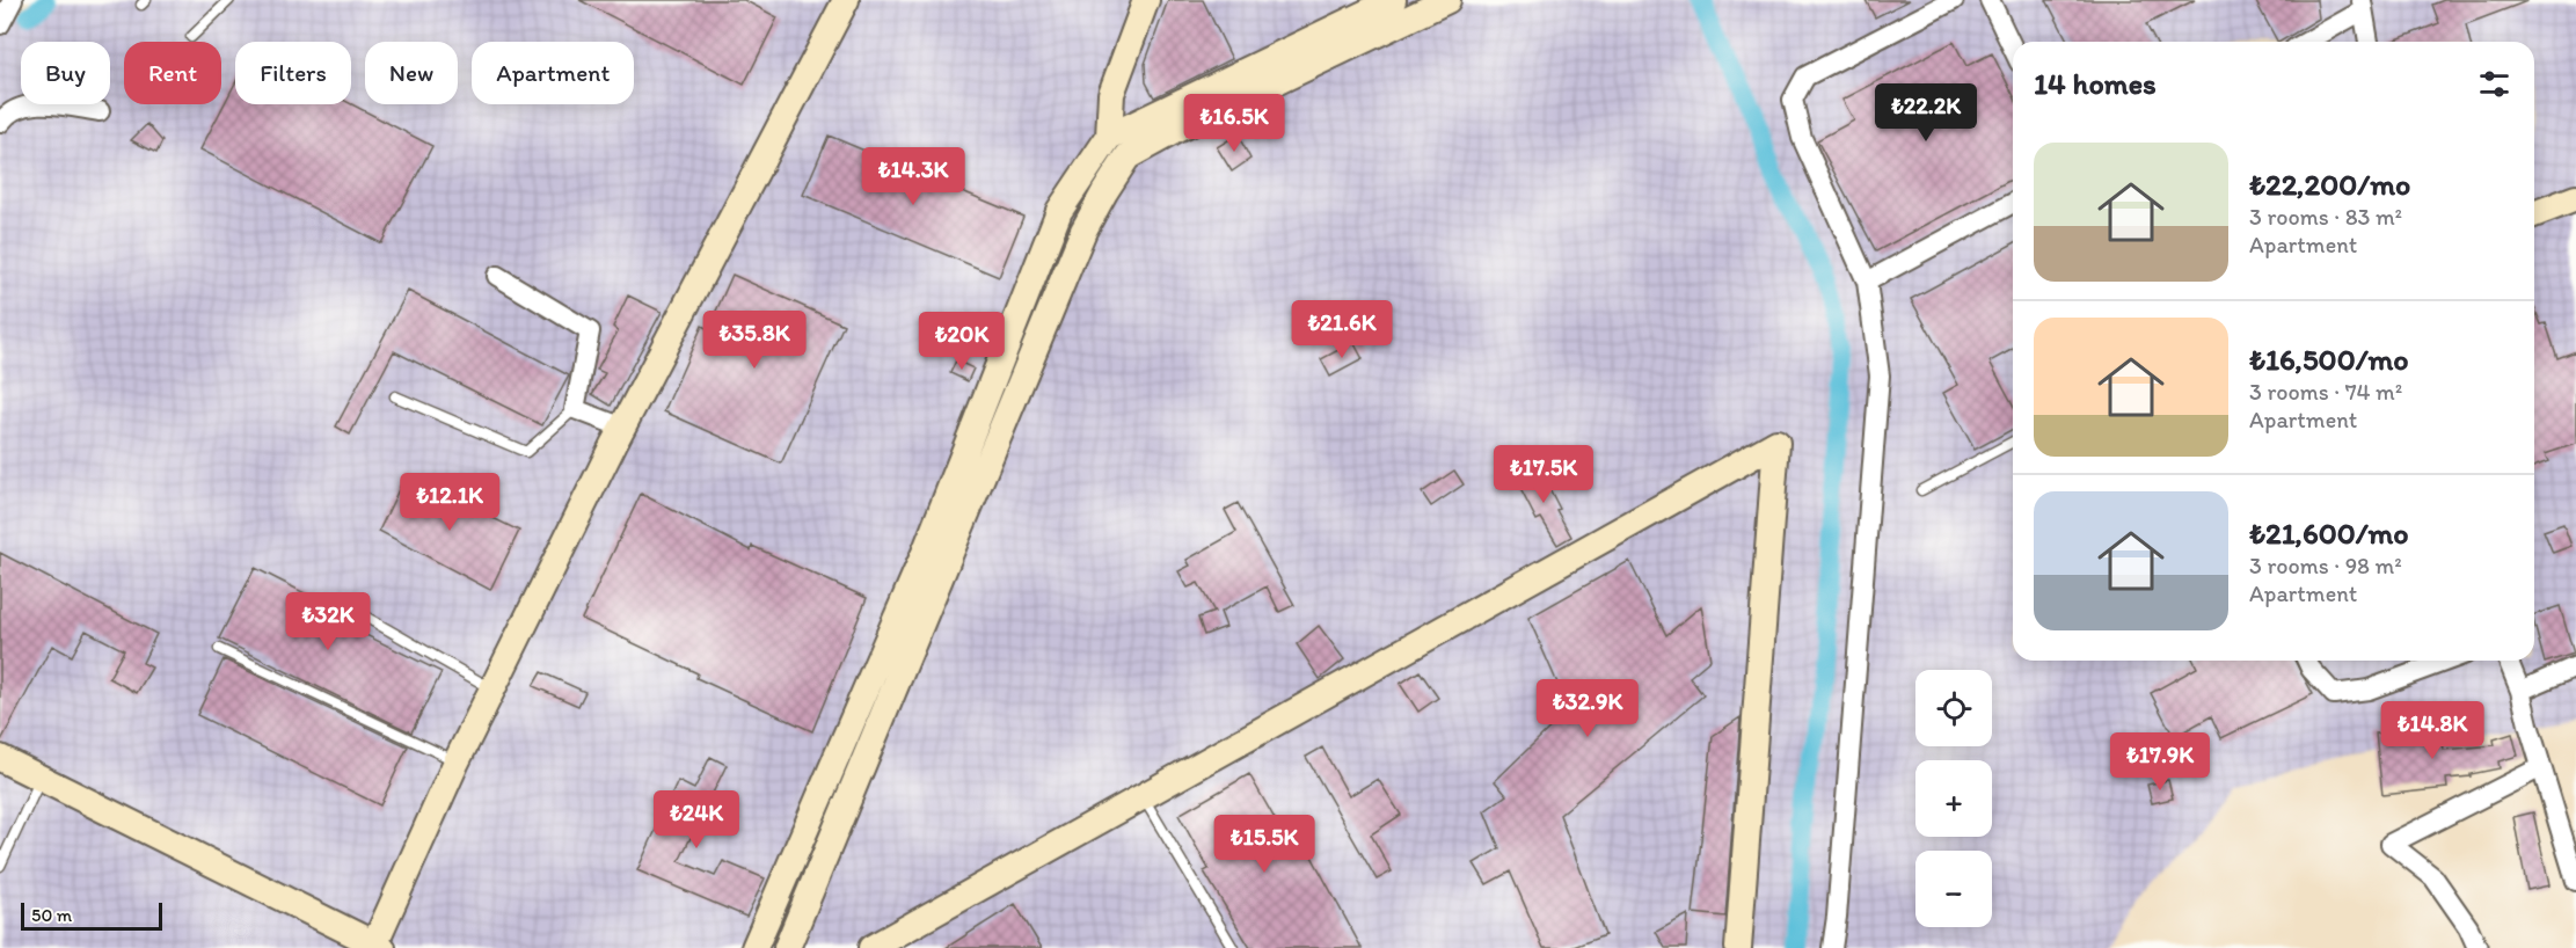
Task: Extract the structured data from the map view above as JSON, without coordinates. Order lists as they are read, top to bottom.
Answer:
{
  "scale_bar": "50 m",
  "page": {
    "chip": [
      "Buy",
      "Rent",
      "Filters",
      "New",
      "Apartment"
    ],
    "heading": "14 homes",
    "price": [
      "₺22.2K",
      "₺16.5K",
      "₺14.3K",
      "₺21.6K",
      "₺35.8K",
      "₺20K",
      "₺17.5K",
      "₺12.1K",
      "₺32K",
      "₺32.9K",
      "₺14.8K",
      "₺17.9K",
      "₺24K",
      "₺15.5K"
    ],
    "list": [
      {
        "name": "₺22,200/mo",
        "note": "3 rooms · 83 m² · Apartment"
      },
      {
        "name": "₺16,500/mo",
        "note": "3 rooms · 74 m² · Apartment"
      },
      {
        "name": "₺21,600/mo",
        "note": "3 rooms · 98 m² · Apartment"
      }
    ],
    "map_buttons": ["+", "−"],
    "scale": "50 m"
  }
}
